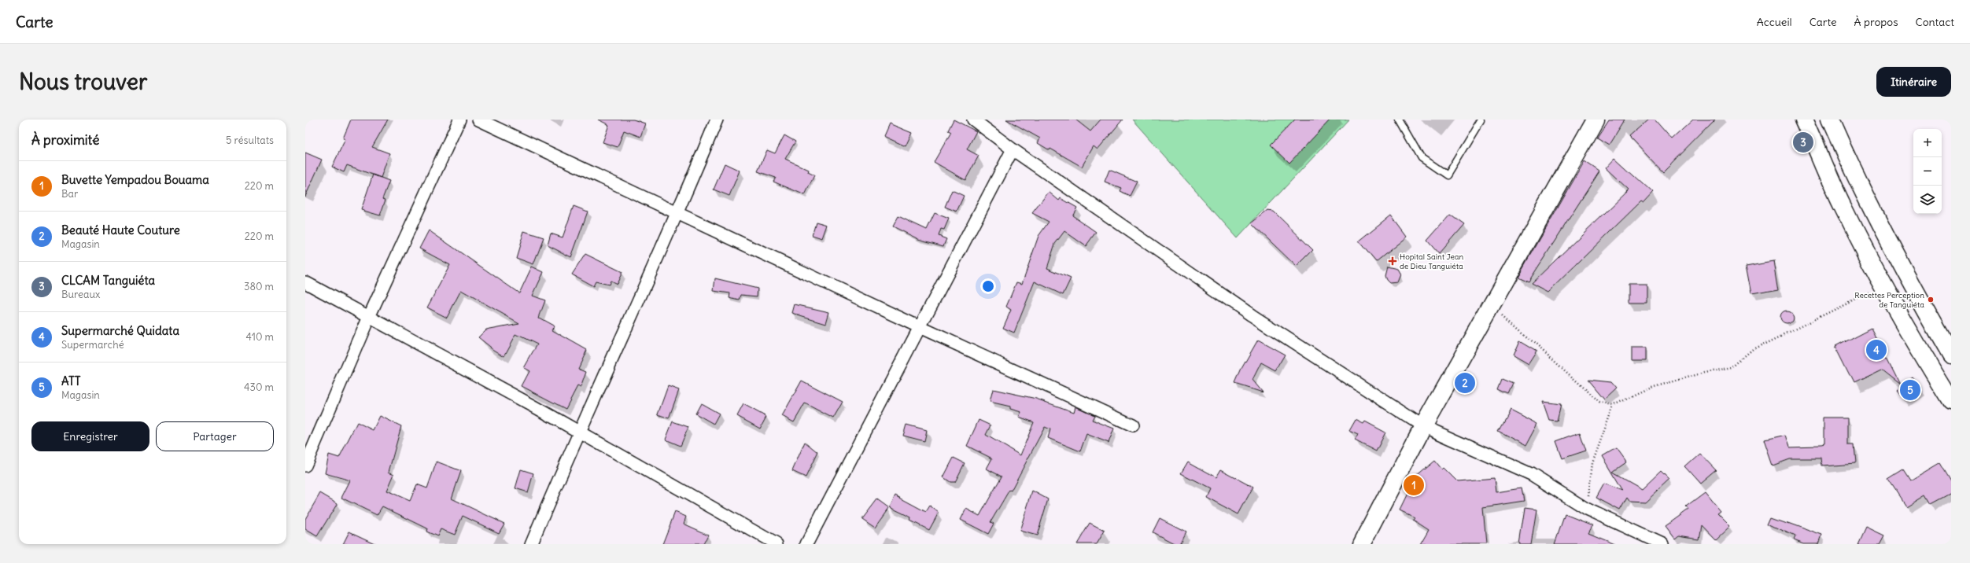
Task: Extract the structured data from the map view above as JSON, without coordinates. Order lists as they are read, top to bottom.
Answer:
{
  "places": {
    "health": ["Hopital Saint Jean de Dieu Tanguiéta"],
    "other": ["Recettes Perception de Tanguiéta"]
  },
  "page": {
    "header": "Carte",
    "nav": [
      "Accueil",
      "Carte",
      "À propos",
      "Contact"
    ],
    "buttons": [
      "Itinéraire",
      ["Enregistrer", "Partager"]
    ],
    "title": "Nous trouver",
    "heading": ["À proximité", "5 résultats"],
    "map_buttons": ["+", "−"],
    "pins": [
      "3",
      "4",
      "2",
      "5",
      "1"
    ],
    "list": [
      {
        "mark": "1",
        "name": "Buvette Yempadou Bouama",
        "note": "Bar",
        "value": "220 m"
      },
      {
        "mark": "2",
        "name": "Beauté Haute Couture",
        "note": "Magasin",
        "value": "220 m"
      },
      {
        "mark": "3",
        "name": "CLCAM Tanguiéta",
        "note": "Bureaux",
        "value": "380 m"
      },
      {
        "mark": "4",
        "name": "Supermarché Quidata",
        "note": "Supermarché",
        "value": "410 m"
      },
      {
        "mark": "5",
        "name": "ATT",
        "note": "Magasin",
        "value": "430 m"
      }
    ]
  }
}
